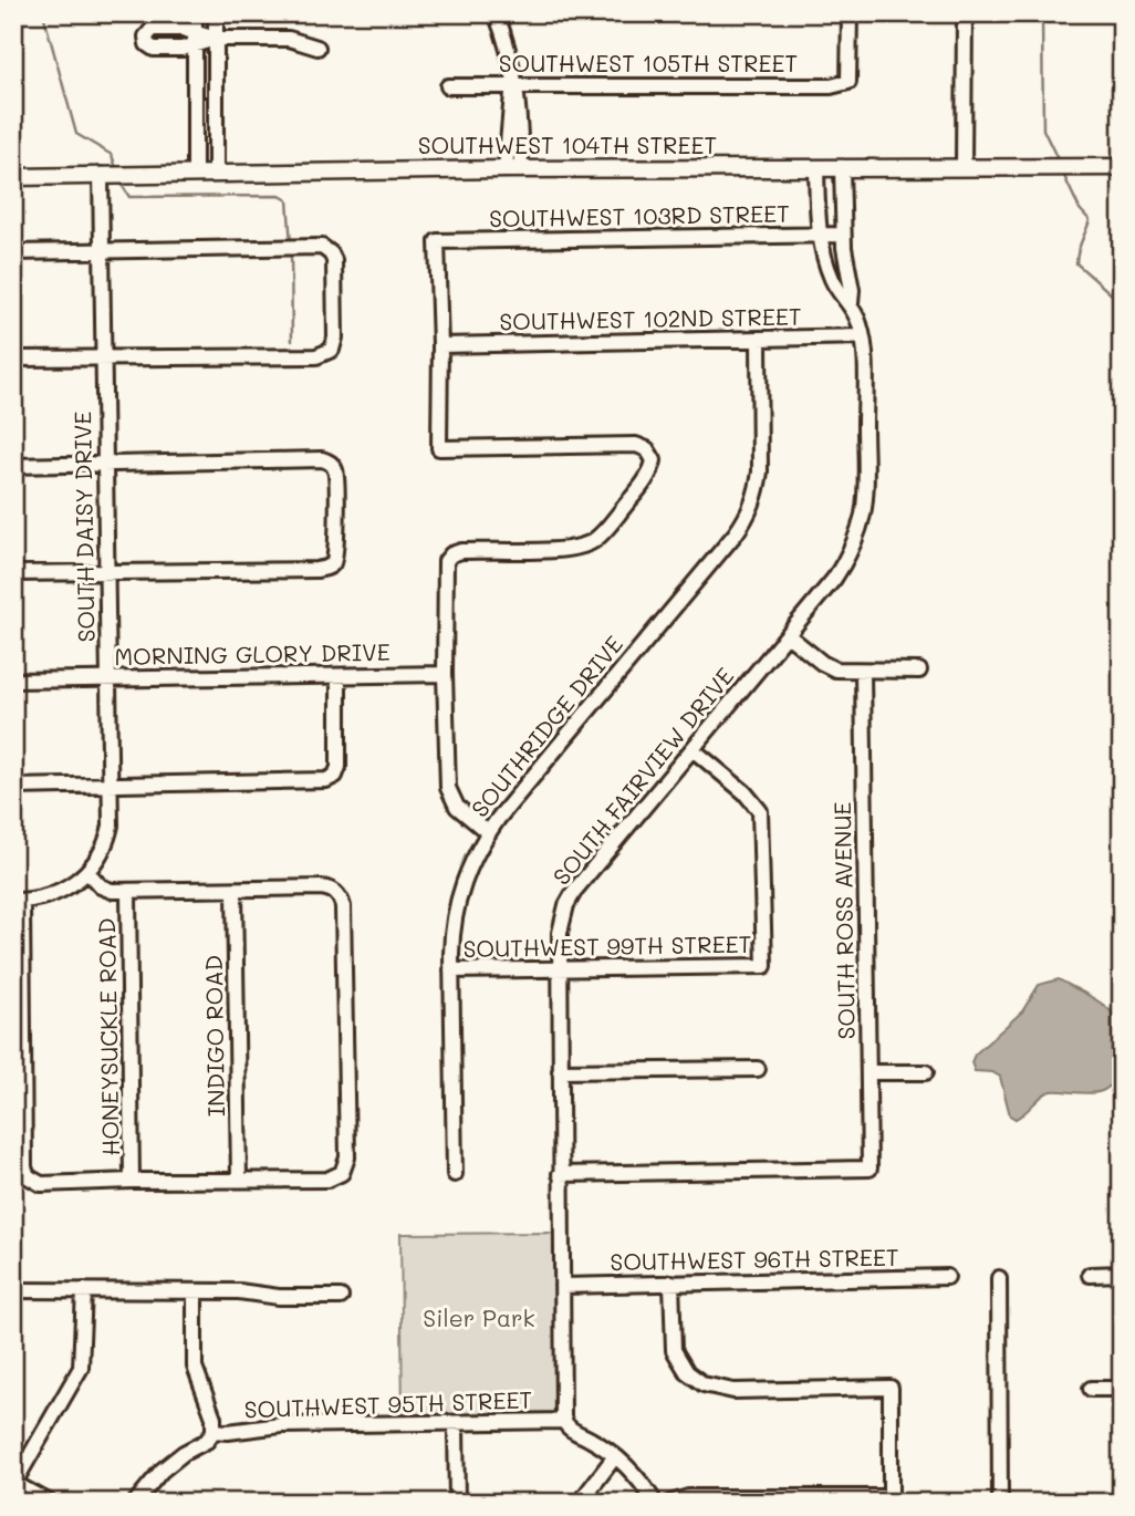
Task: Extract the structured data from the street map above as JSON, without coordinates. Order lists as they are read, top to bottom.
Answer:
{
  "streets": {
    "main road": ["SOUTHWEST 104TH STREET"],
    "street": [
      "SOUTHWEST 105TH STREET",
      "SOUTHWEST 103RD STREET",
      "SOUTHWEST 102ND STREET",
      "SOUTH DAISY DRIVE",
      "MORNING GLORY DRIVE",
      "SOUTHRIDGE DRIVE",
      "SOUTH FAIRVIEW DRIVE",
      "SOUTH ROSS AVENUE",
      "SOUTHWEST 99TH STREET",
      "INDIGO ROAD",
      "HONEYSUCKLE ROAD",
      "SOUTHWEST 96TH STREET",
      "SOUTHWEST 95TH STREET"
    ]
  },
  "crossings": [
    ["SOUTHWEST 104TH STREET", "SOUTH DAISY DRIVE"],
    ["SOUTHWEST 104TH STREET", "SOUTH FAIRVIEW DRIVE"],
    ["SOUTHWEST 103RD STREET", "SOUTHWEST 102ND STREET"],
    ["SOUTHWEST 103RD STREET", "SOUTH FAIRVIEW DRIVE"],
    ["SOUTHWEST 102ND STREET", "SOUTHRIDGE DRIVE"],
    ["SOUTHWEST 102ND STREET", "SOUTH FAIRVIEW DRIVE"],
    ["SOUTH DAISY DRIVE", "MORNING GLORY DRIVE"],
    ["SOUTHRIDGE DRIVE", "SOUTHWEST 99TH STREET"],
    ["SOUTH FAIRVIEW DRIVE", "SOUTH ROSS AVENUE"],
    ["SOUTH FAIRVIEW DRIVE", "SOUTHWEST 99TH STREET"],
    ["SOUTH FAIRVIEW DRIVE", "SOUTHWEST 96TH STREET"],
    ["SOUTH FAIRVIEW DRIVE", "SOUTHWEST 95TH STREET"]
  ],
  "parks": ["Siler Park"]
}
